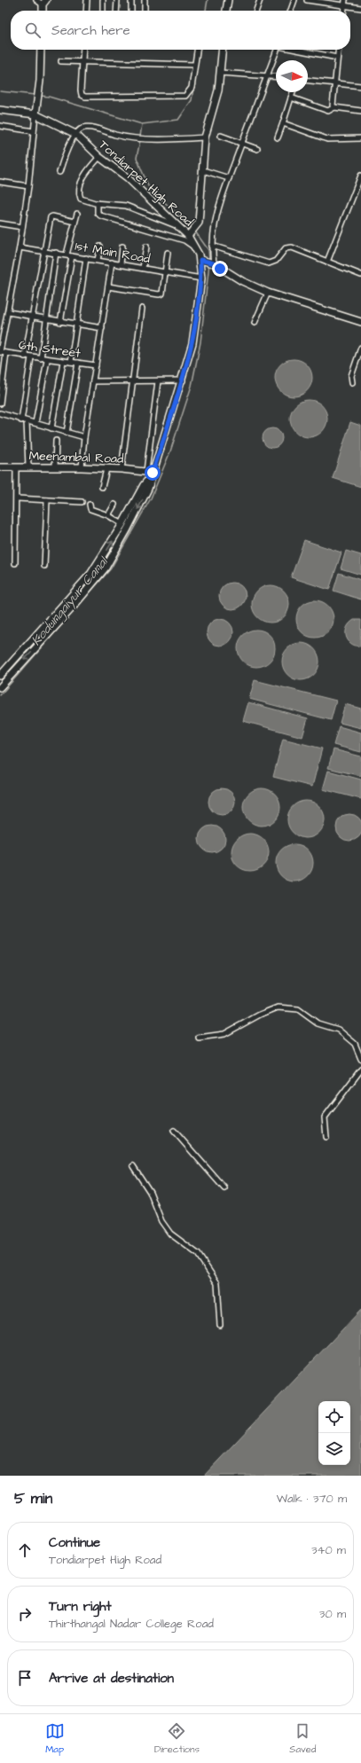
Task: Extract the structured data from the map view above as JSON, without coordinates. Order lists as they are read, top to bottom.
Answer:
{
  "streets": {
    "main road": ["Tondiarpet High Road", "Meenambal Road"],
    "street": ["1st Main Road", "6th Street"]
  },
  "crossings": [
    ["Tondiarpet High Road", "1st Main Road"],
    ["Tondiarpet High Road", "Meenambal Road"]
  ],
  "water": ["Kodungaiyur Canal"],
  "north": "right",
  "page": {
    "search": "Search here",
    "heading": ["5 min", "Walk · 370 m"],
    "list": [
      ["Continue", "Tondiarpet High Road", "340 m"],
      ["Turn right", "Thirthangal Nadar College Road", "30 m"],
      "Arrive at destination"
    ],
    "nav": ["Map", "Directions", "Saved"]
  }
}
